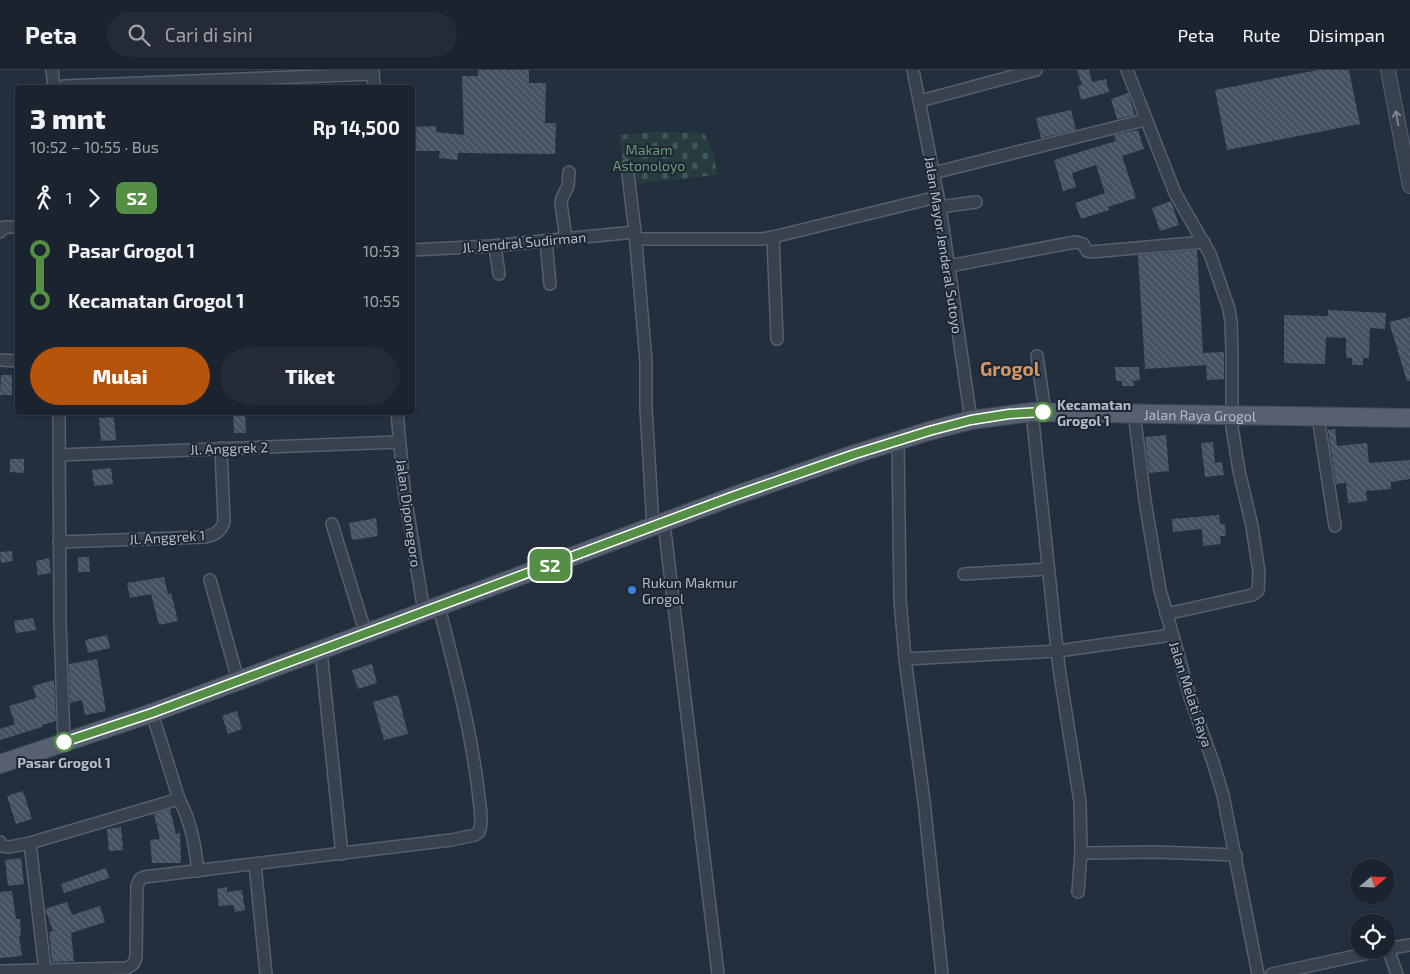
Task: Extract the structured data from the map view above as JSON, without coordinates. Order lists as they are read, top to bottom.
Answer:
{
  "streets": {
    "main road": ["Jalan Raya Grogol"],
    "street": [
      "Jl. Jendral Sudirman",
      "Jalan Mayor Jenderal Sutoyo",
      "Jl. Anggrek 2",
      "Jalan Diponegoro",
      "Jl. Anggrek 1",
      "Jalan Melati Raya"
    ]
  },
  "crossings": [
    ["Jl. Jendral Sudirman", "Jalan Mayor Jenderal Sutoyo"],
    ["Jalan Mayor Jenderal Sutoyo", "Jalan Raya Grogol"],
    ["Jalan Raya Grogol", "Jalan Diponegoro"],
    ["Jalan Raya Grogol", "Jalan Melati Raya"],
    ["Jl. Anggrek 2", "Jalan Diponegoro"],
    ["Jl. Anggrek 2", "Jl. Anggrek 1"]
  ],
  "districts": ["Grogol"],
  "parks": ["Makam Astonoloyo"],
  "places": ["Kecamatan Grogol 1", "Rukun Makmur Grogol", "Pasar Grogol 1"],
  "lines": ["bus line S2"],
  "north": "right",
  "page": {
    "header": "Peta",
    "search": "Cari di sini",
    "nav": ["Peta", "Rute", "Disimpan"],
    "on_map": "S2",
    "heading": ["3 mnt", "10:52 – 10:55 · Bus", "Rp 14,500"],
    "legs": ["1", "S2"],
    "list": [
      {
        "name": "Pasar Grogol 1",
        "value": "10:53"
      },
      {
        "name": "Kecamatan Grogol 1",
        "value": "10:55"
      }
    ],
    "buttons": ["Mulai", "Tiket"]
  }
}
